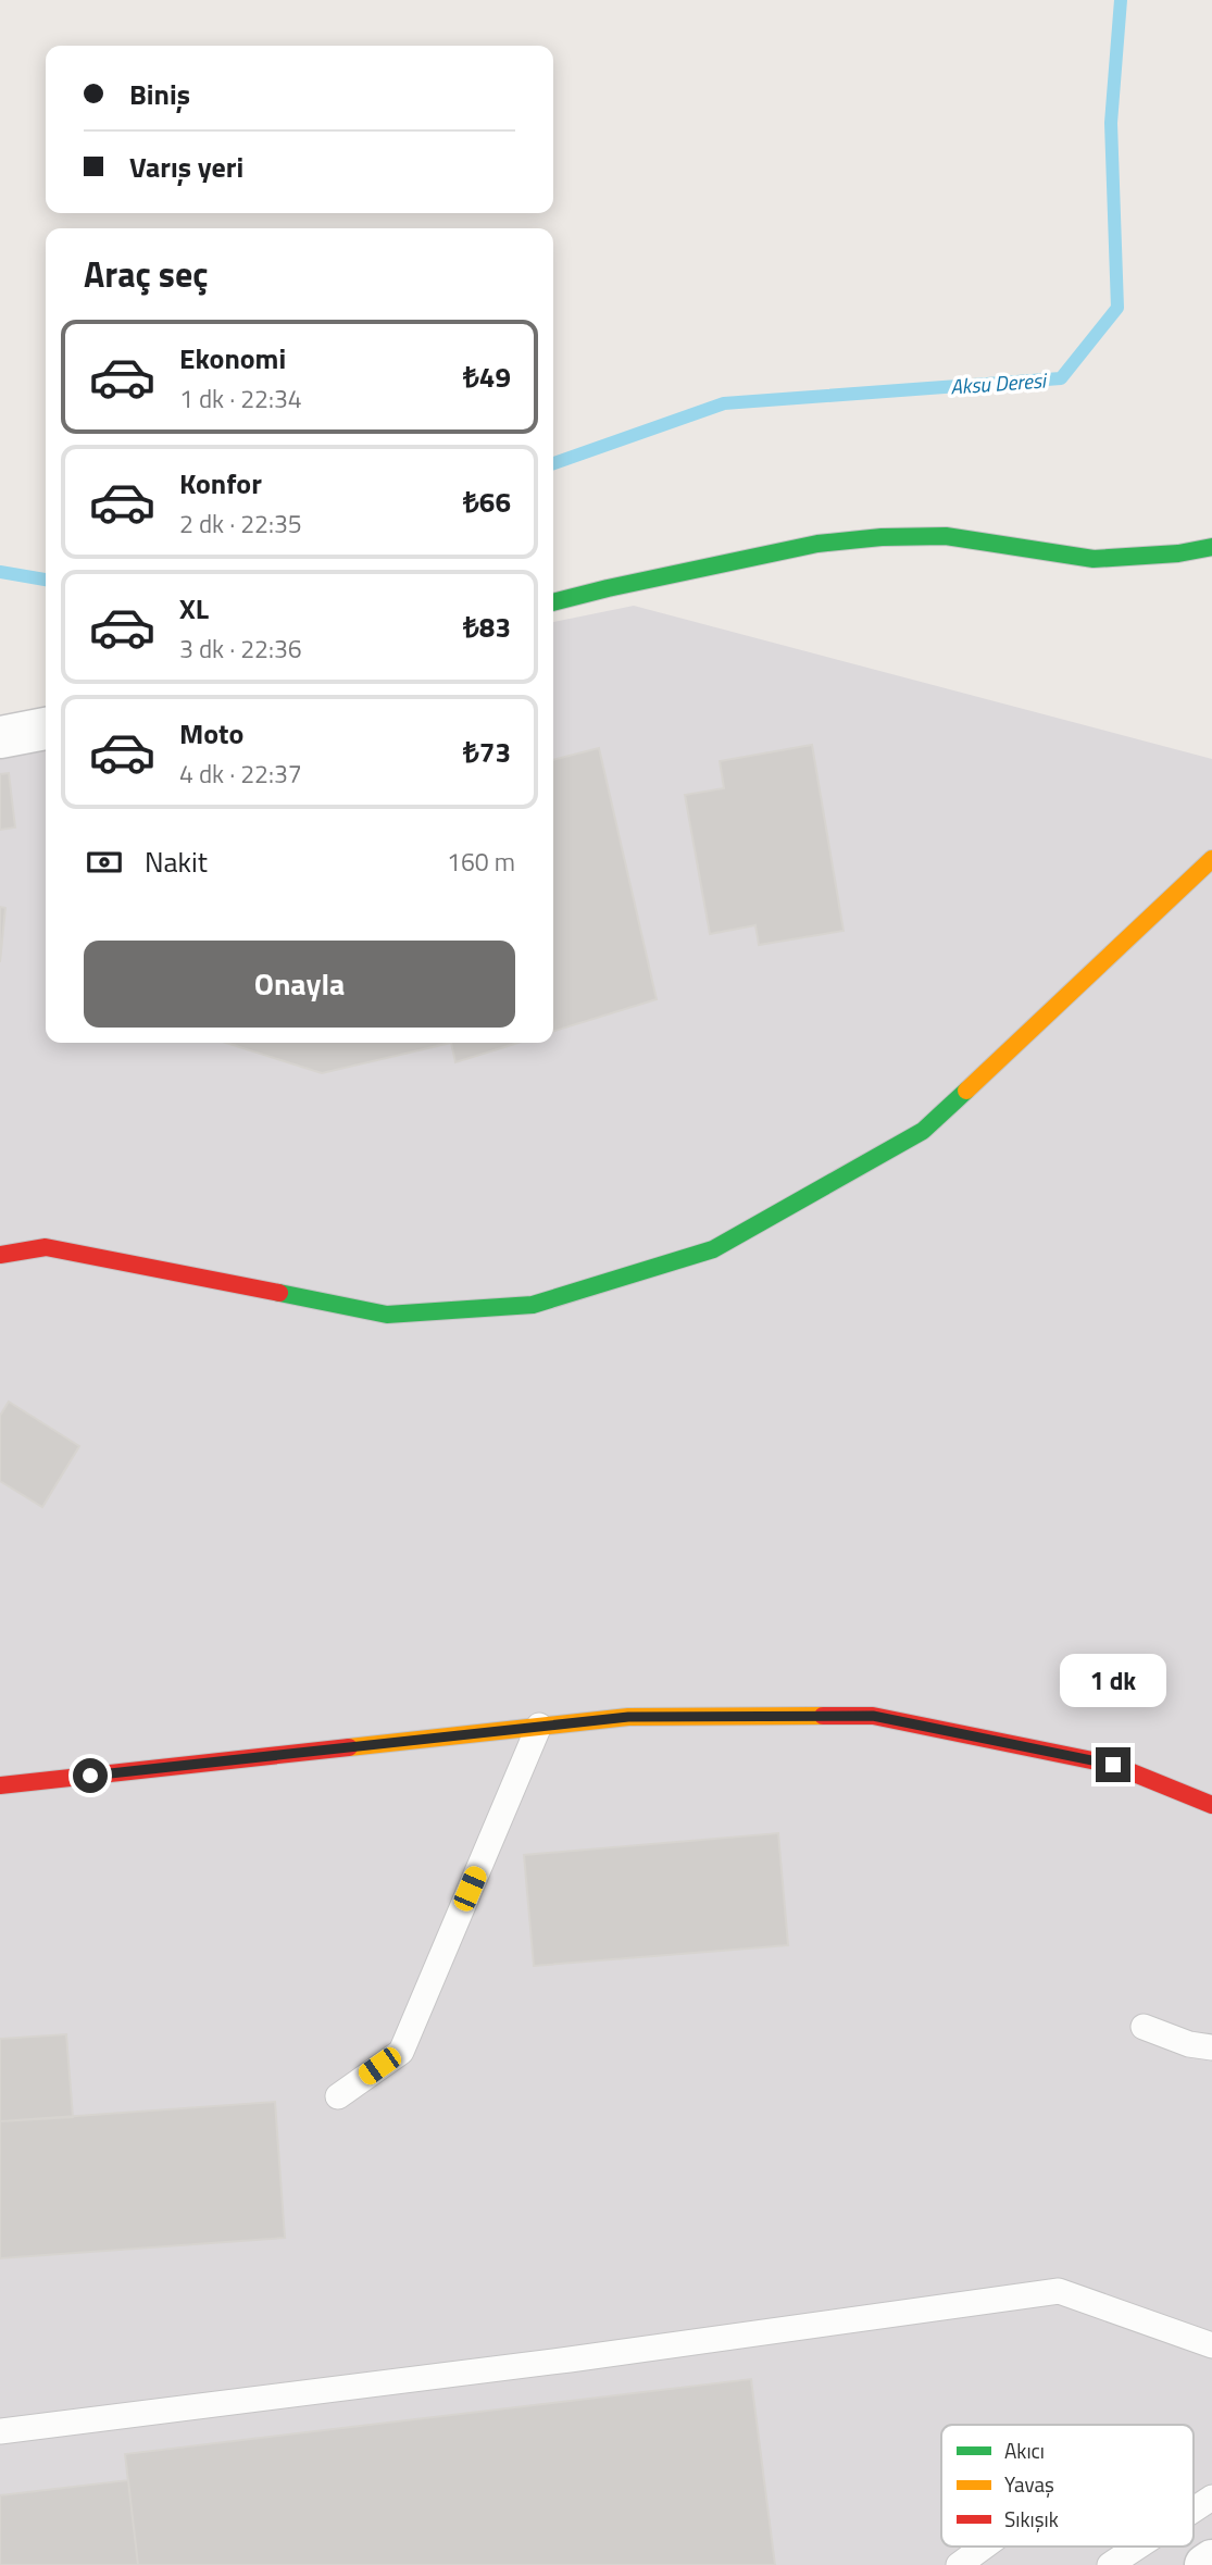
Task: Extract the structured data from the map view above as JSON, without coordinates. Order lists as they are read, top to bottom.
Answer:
{
  "water": ["Aksu Deresi"],
  "legend": ["Akıcı", "Yavaş", "Sıkışık"],
  "page": {
    "banner": ["Biniş", "Varış yeri"],
    "heading": "Araç seç",
    "list": [
      {
        "name": "Ekonomi",
        "note": "1 dk · 22:34",
        "value": "₺49"
      },
      {
        "name": "Konfor",
        "note": "2 dk · 22:35",
        "value": "₺66"
      },
      {
        "name": "XL",
        "note": "3 dk · 22:36",
        "value": "₺83"
      },
      {
        "name": "Moto",
        "note": "4 dk · 22:37",
        "value": "₺73"
      }
    ],
    "pay": ["Nakit", "160 m"],
    "buttons": "Onayla",
    "bubble": "1 dk"
  }
}
